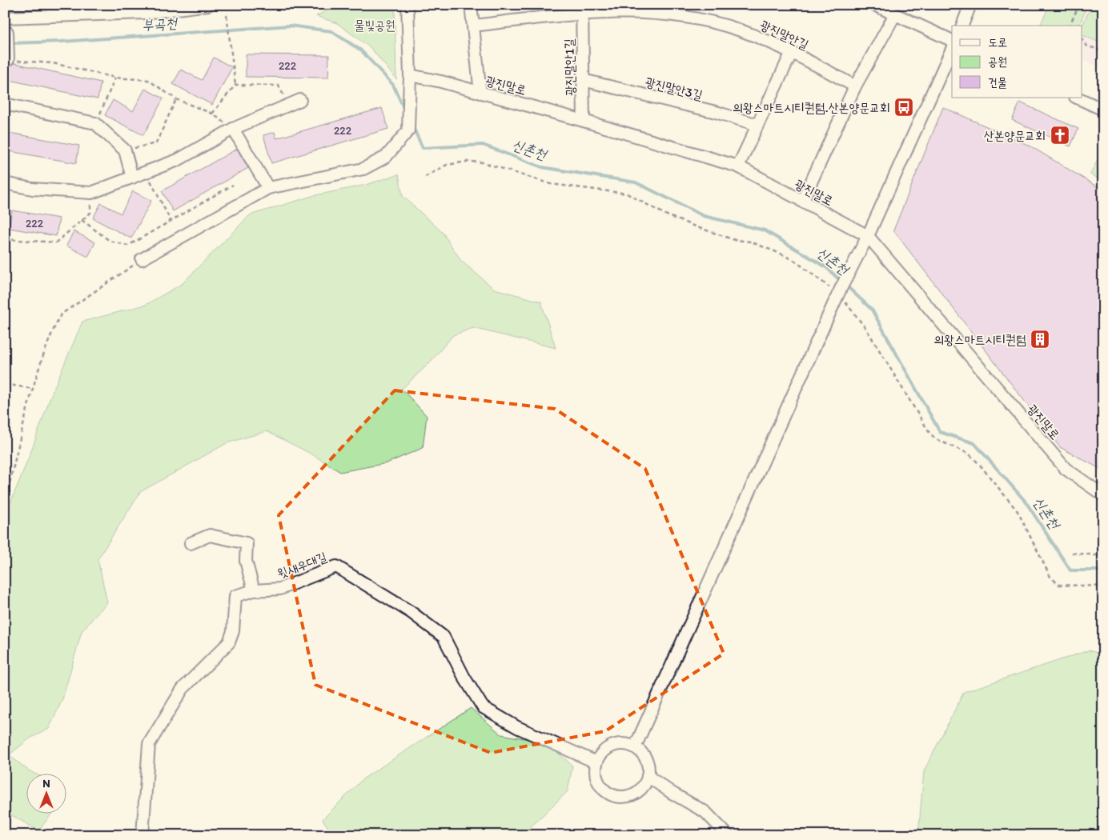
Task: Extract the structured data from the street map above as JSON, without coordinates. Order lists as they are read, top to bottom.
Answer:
{
  "streets": {
    "street": [
      "광진말안길",
      "광진말안1길",
      "광진말로",
      "광진말안3길",
      "윗새우대길"
    ]
  },
  "crossings": [
    ["광진말안길", "광진말안1길"],
    ["광진말안1길", "광진말로"],
    ["광진말안1길", "광진말안3길"]
  ],
  "water": ["부곡천", "신촌천"],
  "parks": ["물빛공원"],
  "places": {
    "bus stop": ["의왕스마트시티퀀텀.산본양문교회"],
    "church": ["산본양문교회"],
    "building": ["의왕스마트시티퀀텀"]
  },
  "house_numbers": ["222", "222", "222"],
  "legend": ["도로", "공원", "건물"],
  "north": "top"
}
